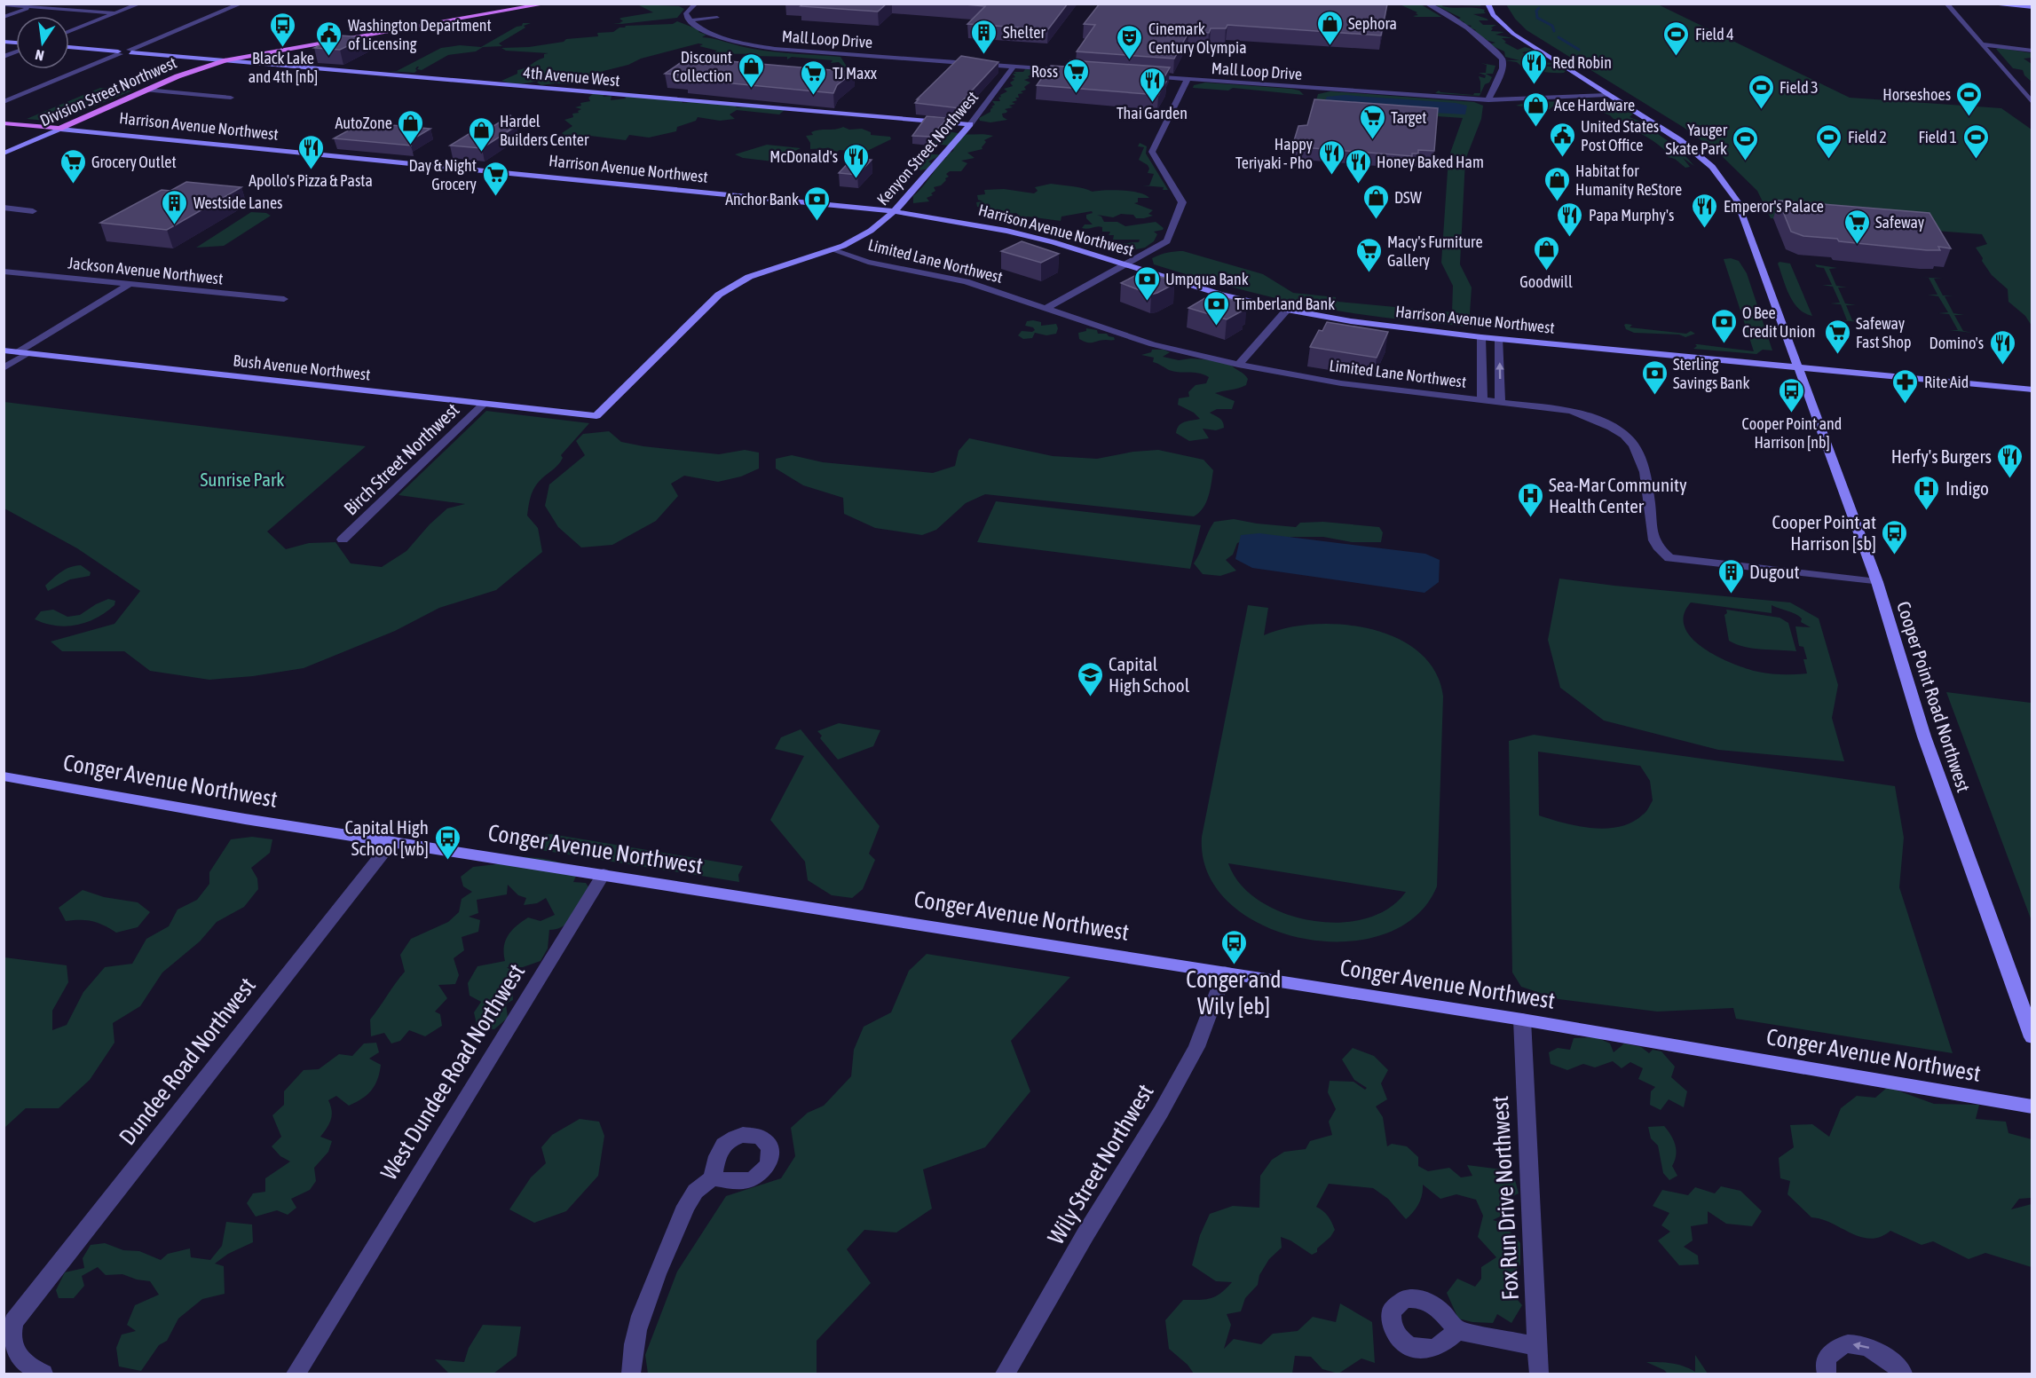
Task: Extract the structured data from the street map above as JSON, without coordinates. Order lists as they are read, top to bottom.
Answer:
{
  "streets": {
    "main road": [
      "4th Avenue West",
      "Division Street Northwest",
      "Harrison Avenue Northwest",
      "Kenyon Street Northwest",
      "Bush Avenue Northwest",
      "Cooper Point Road Northwest",
      "Conger Avenue Northwest"
    ],
    "street": [
      "Mall Loop Drive",
      "Limited Lane Northwest",
      "Jackson Avenue Northwest",
      "Birch Street Northwest",
      "Dundee Road Northwest",
      "West Dundee Road Northwest",
      "Wily Street Northwest",
      "Fox Run Drive Northwest"
    ]
  },
  "crossings": [
    ["Mall Loop Drive", "Kenyon Street Northwest"],
    ["4th Avenue West", "Division Street Northwest"],
    ["4th Avenue West", "Kenyon Street Northwest"],
    ["Division Street Northwest", "Harrison Avenue Northwest"],
    ["Harrison Avenue Northwest", "Kenyon Street Northwest"],
    ["Harrison Avenue Northwest", "Cooper Point Road Northwest"],
    ["Kenyon Street Northwest", "Limited Lane Northwest"],
    ["Kenyon Street Northwest", "Bush Avenue Northwest"],
    ["Limited Lane Northwest", "Cooper Point Road Northwest"],
    ["Bush Avenue Northwest", "Birch Street Northwest"],
    ["Conger Avenue Northwest", "Dundee Road Northwest"],
    ["Conger Avenue Northwest", "West Dundee Road Northwest"],
    ["Conger Avenue Northwest", "Wily Street Northwest"],
    ["Conger Avenue Northwest", "Fox Run Drive Northwest"]
  ],
  "parks": ["Sunrise Park"],
  "places": {
    "shop": [
      "Sephora",
      "Discount Collection",
      "Ace Hardware",
      "AutoZone",
      "Hardel Builders Center",
      "Habitat for Humanity ReStore",
      "DSW",
      "Goodwill"
    ],
    "bus stop": [
      "Black Lake and 4th [nb]",
      "Cooper Point and Harrison [nb]",
      "Cooper Point at Harrison [sb]",
      "Capital High School [wb]",
      "Conger and Wily [eb]"
    ],
    "building": ["Shelter", "Westside Lanes", "Dugout"],
    "public building": ["Washington Department of Licensing", "United States Post Office"],
    "sports": [
      "Field 4",
      "Field 3",
      "Horseshoes",
      "Field 2",
      "Field 1",
      "Yauger Skate Park"
    ],
    "theatre": ["Cinemark Century Olympia"],
    "restaurant": [
      "Red Robin",
      "Thai Garden",
      "Apollo's Pizza & Pasta",
      "Happy Teriyaki - Pho",
      "McDonald's",
      "Honey Baked Ham",
      "Emperor's Palace",
      "Papa Murphy's",
      "Domino's",
      "Herfy's Burgers"
    ],
    "supermarket": [
      "Ross",
      "TJ Maxx",
      "Target",
      "Grocery Outlet",
      "Day & Night Grocery",
      "Safeway",
      "Macy's Furniture Gallery",
      "Safeway Fast Shop"
    ],
    "bank": [
      "Anchor Bank",
      "Umpqua Bank",
      "Timberland Bank",
      "O Bee Credit Union",
      "Sterling Savings Bank"
    ],
    "pharmacy": ["Rite Aid"],
    "hospital": ["Indigo", "Sea-Mar Community Health Center"],
    "school or university": ["Capital High School"]
  },
  "north": "bottom"
}
